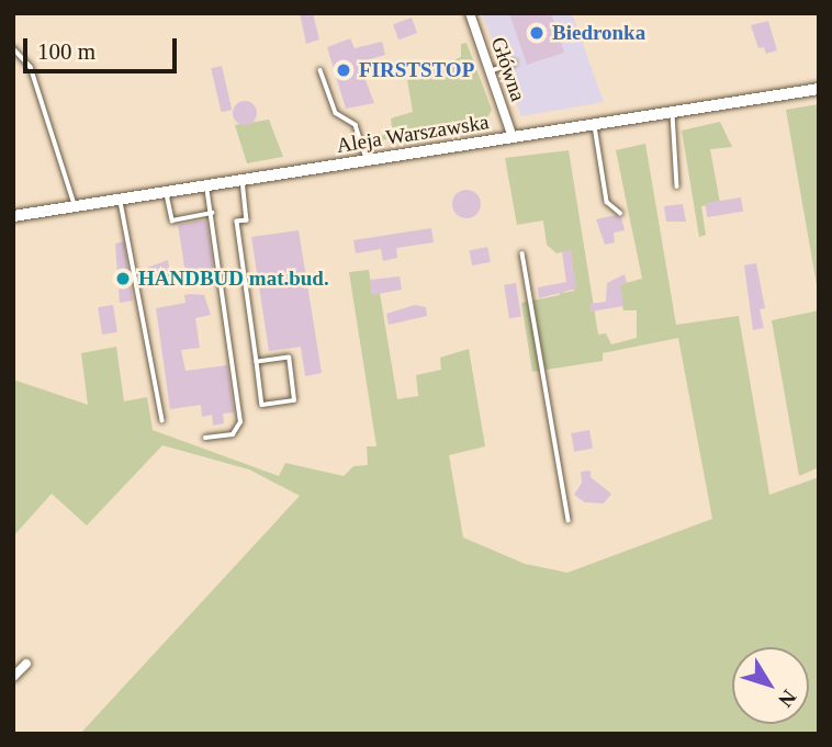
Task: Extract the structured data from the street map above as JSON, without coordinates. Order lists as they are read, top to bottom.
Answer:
{
  "streets": {
    "street": ["Główna", "Aleja Warszawska"]
  },
  "crossings": [
    ["Główna", "Aleja Warszawska"]
  ],
  "places": ["Biedronka", "FIRSTSTOP", "HANDBUD mat.bud."],
  "scale_bar": "100 m",
  "north": "bottom right"
}
